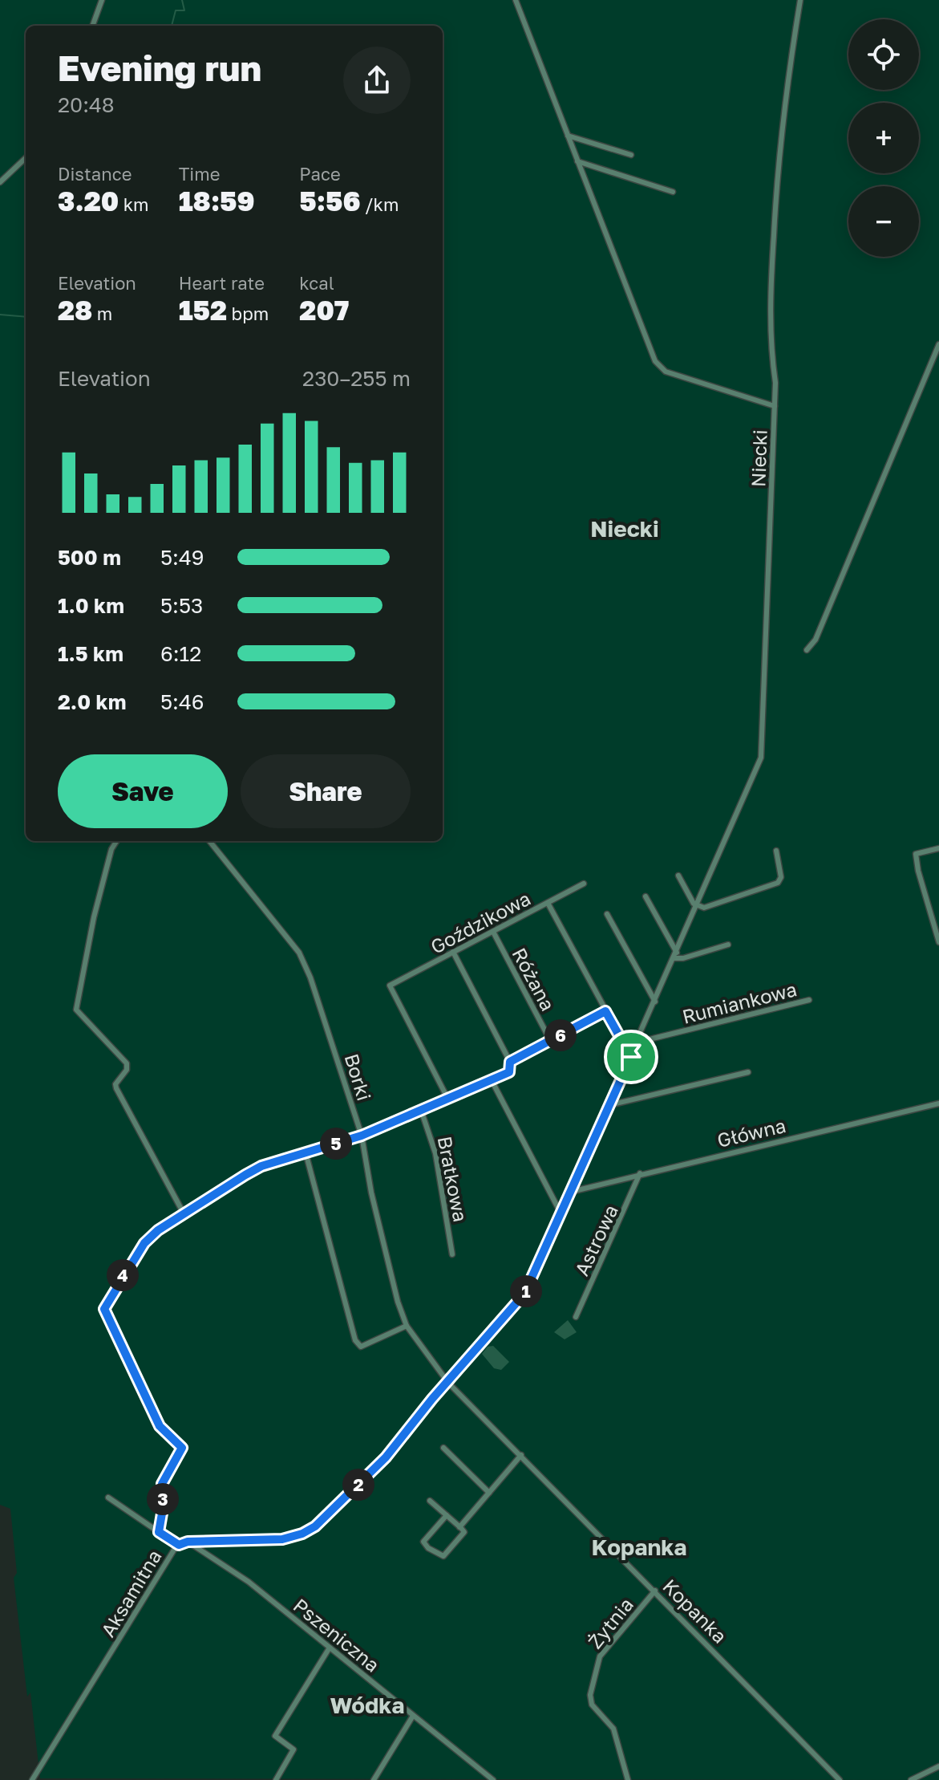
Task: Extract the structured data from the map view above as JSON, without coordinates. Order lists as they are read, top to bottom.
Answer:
{
  "streets": {
    "street": [
      "Niecki",
      "Goździkowa",
      "Różana",
      "Rumiankowa",
      "Borki",
      "Główna",
      "Bratkowa",
      "Astrowa",
      "Aksamitna",
      "Kopanka",
      "Żytnia",
      "Pszeniczna"
    ]
  },
  "crossings": [
    ["Niecki", "Aksamitna"],
    ["Goździkowa", "Różana"],
    ["Rumiankowa", "Aksamitna"],
    ["Borki", "Aksamitna"],
    ["Borki", "Kopanka"],
    ["Główna", "Astrowa"],
    ["Główna", "Aksamitna"],
    ["Aksamitna", "Kopanka"],
    ["Aksamitna", "Pszeniczna"],
    ["Kopanka", "Żytnia"]
  ],
  "districts": ["Niecki", "Kopanka", "Wódka"],
  "page": {
    "map_buttons": ["+", "−"],
    "heading": ["Evening run", "20:48"],
    "stats": [
      ["Distance", "3.20 km"],
      ["Time", "18:59"],
      ["Pace", "5:56 /km"],
      ["Elevation", "28 m"],
      ["Heart rate", "152 bpm"],
      ["kcal", "207"]
    ],
    "chart": ["Elevation", "230–255 m"],
    "list": [
      {
        "name": "500 m",
        "note": "5:49"
      },
      {
        "name": "1.0 km",
        "note": "5:53"
      },
      {
        "name": "1.5 km",
        "note": "6:12"
      },
      {
        "name": "2.0 km",
        "note": "5:46"
      }
    ],
    "buttons": ["Save", "Share"],
    "pins": [
      "6",
      "5",
      "4",
      "1",
      "2",
      "3"
    ]
  }
}
